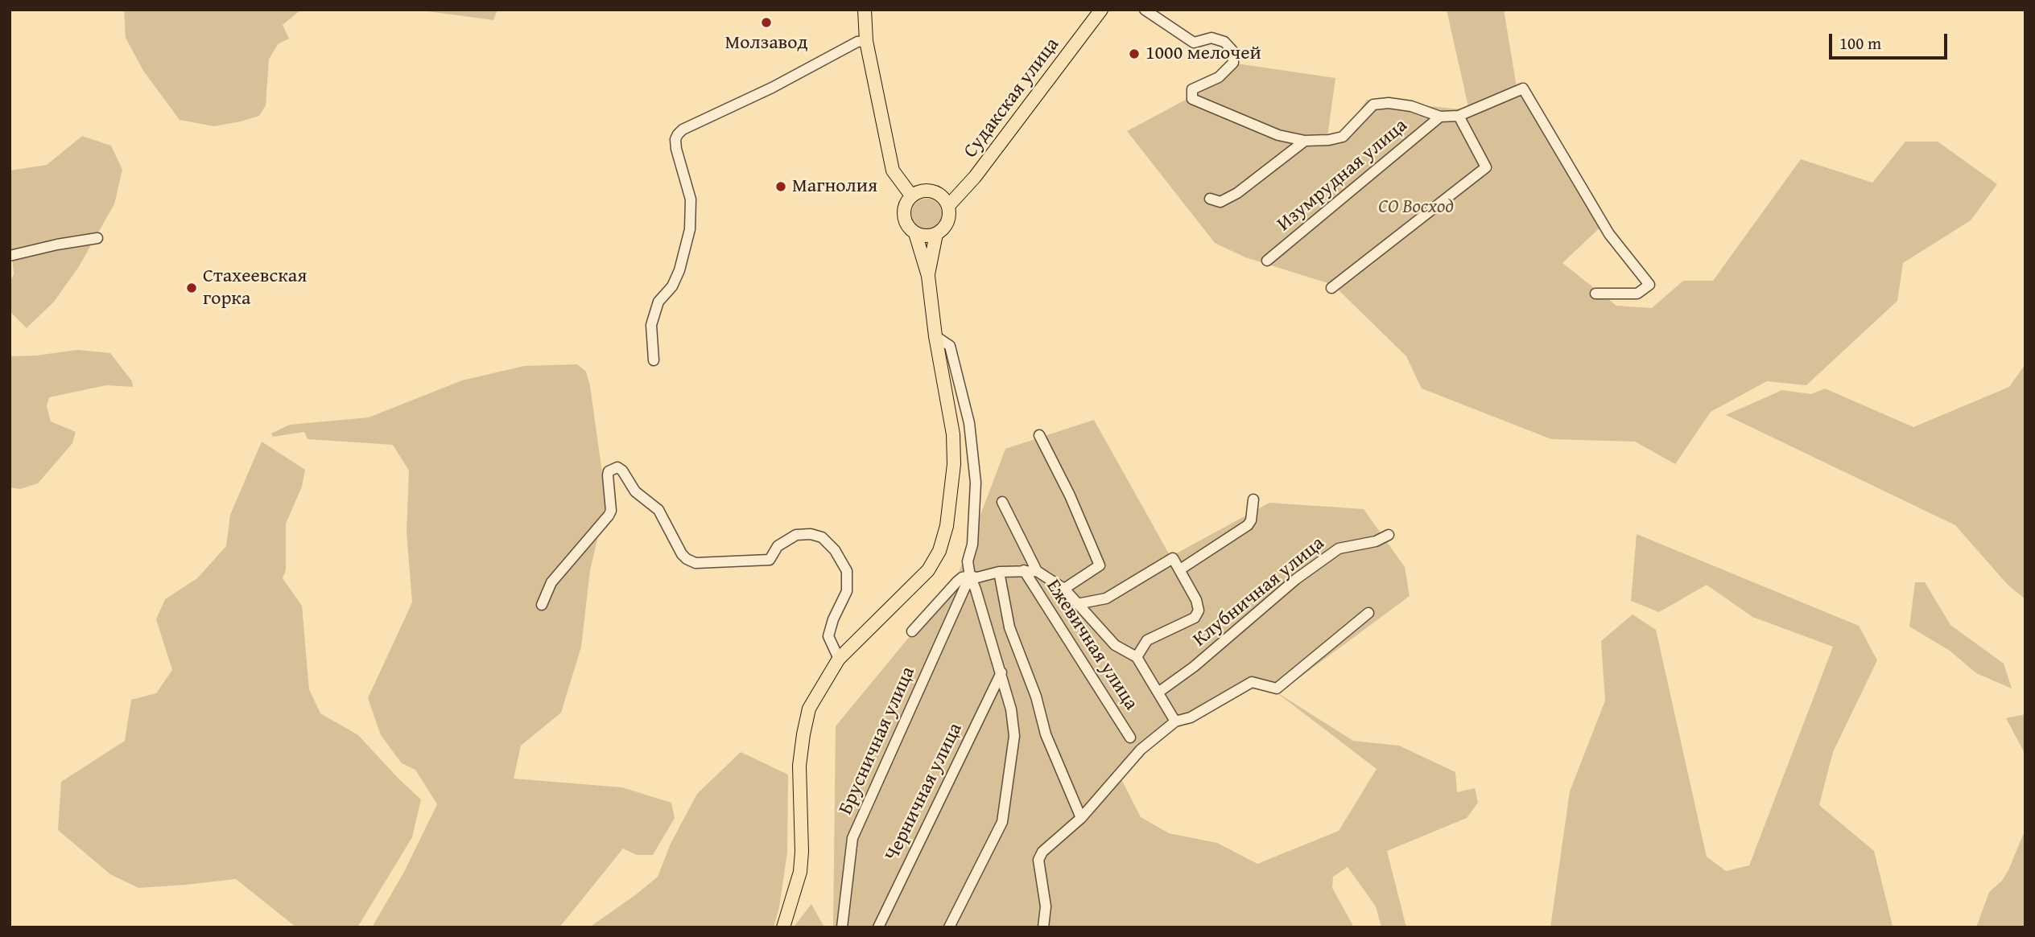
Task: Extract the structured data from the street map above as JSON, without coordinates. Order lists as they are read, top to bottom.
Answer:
{
  "streets": {
    "main road": ["Судакская улица"],
    "street": [
      "Изумрудная улица",
      "Клубничная улица",
      "Ежевичная улица",
      "Брусничная улица",
      "Черничная улица"
    ]
  },
  "parks": ["СО Восход"],
  "places": [
    "Молзавод",
    "1000 мелочей",
    "Магнолия",
    "Стахеевская горка"
  ],
  "scale_bar": "100 m"
}
